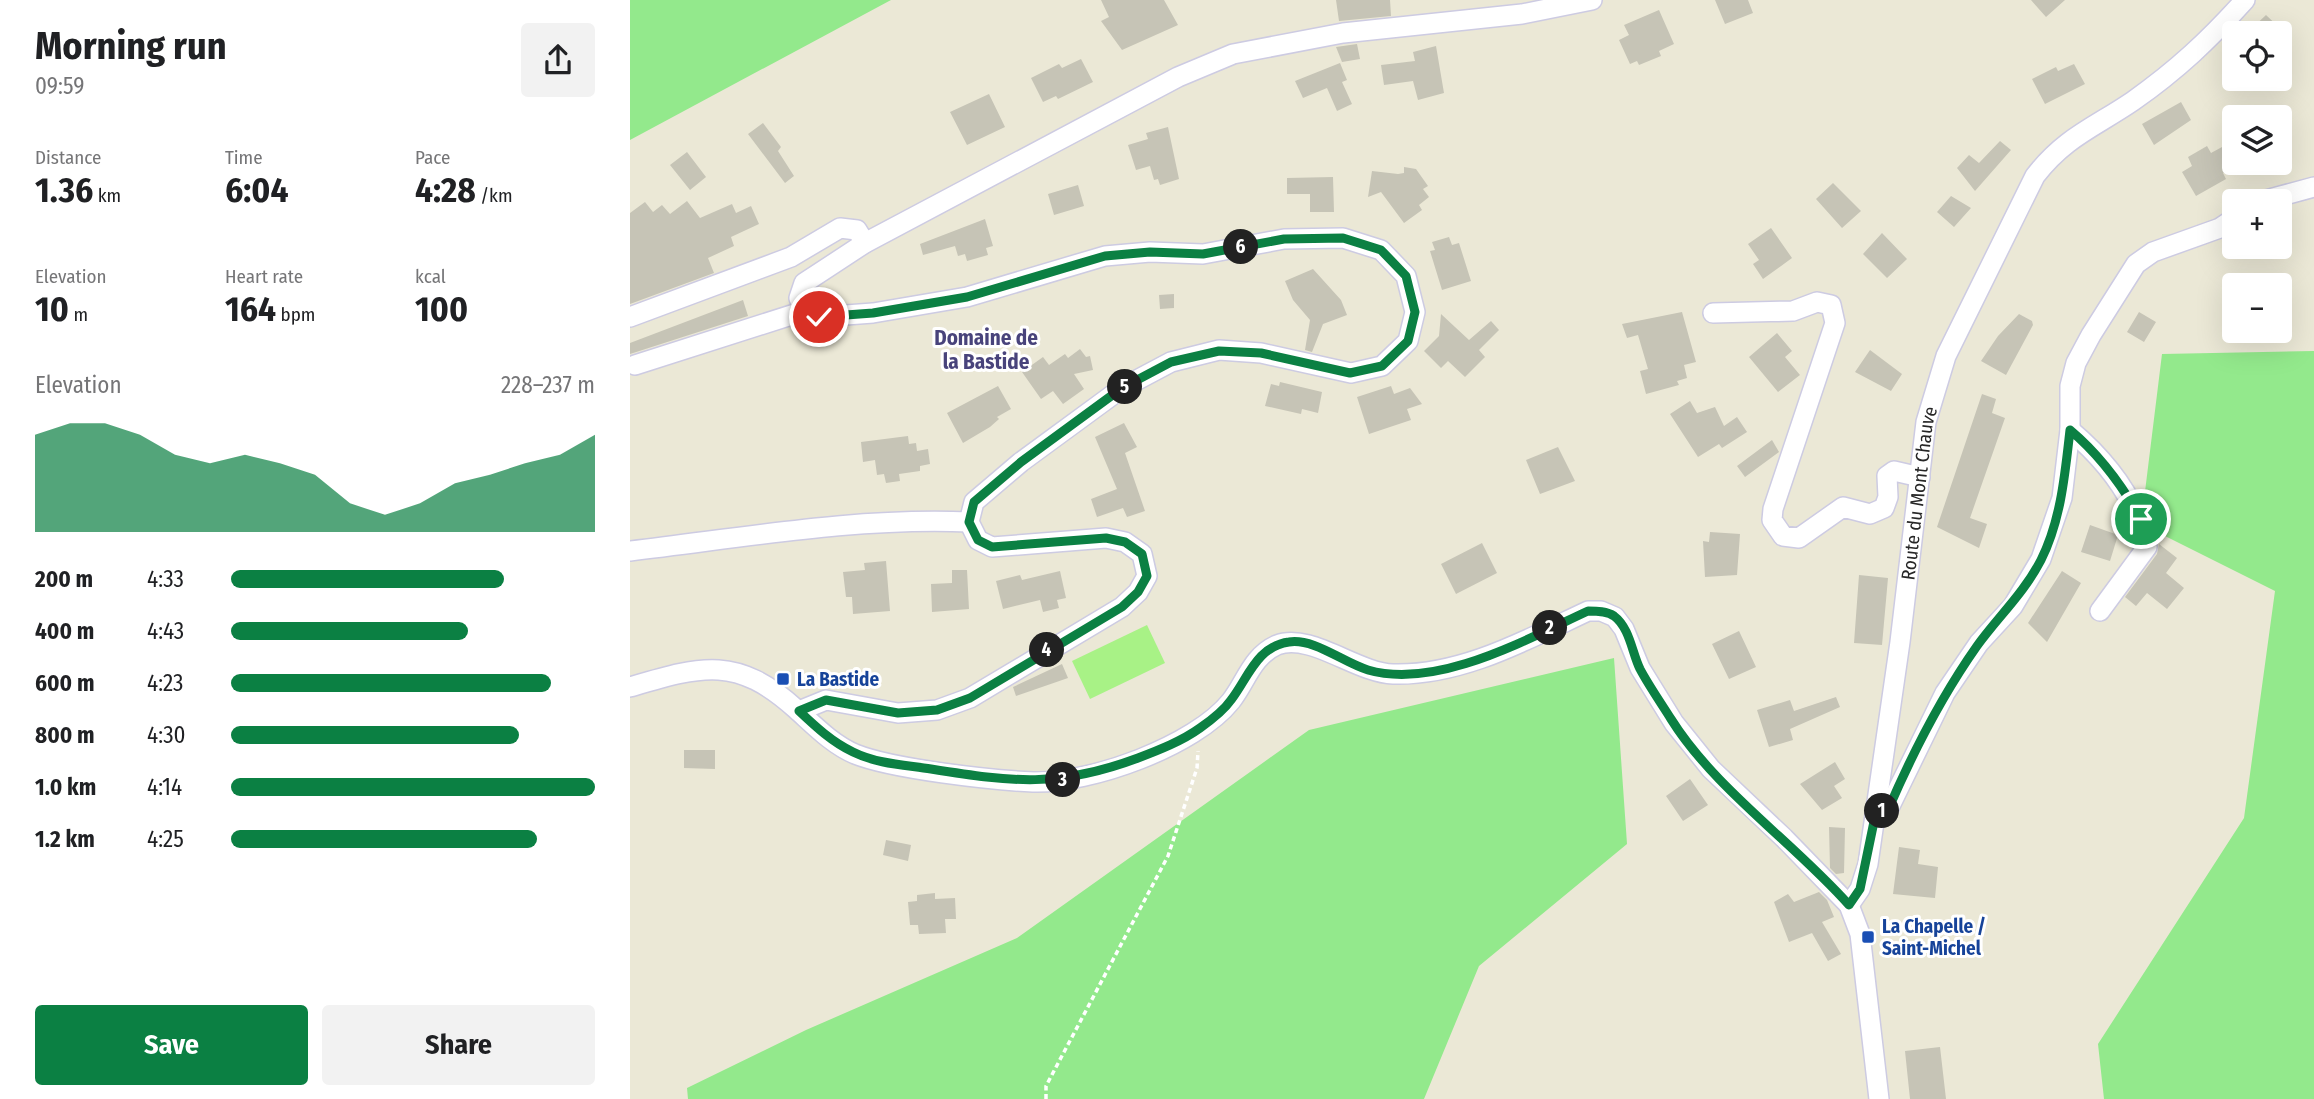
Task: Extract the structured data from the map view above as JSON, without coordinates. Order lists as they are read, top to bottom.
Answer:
{
  "streets": {
    "street": ["Route du Mont Chauve"]
  },
  "districts": ["Domaine de la Bastide"],
  "places": {
    "transit": ["La Bastide", "La Chapelle / Saint-Michel"]
  },
  "page": {
    "heading": ["Morning run", "09:59"],
    "map_buttons": ["+", "−"],
    "stats": [
      ["Distance", "1.36 km"],
      ["Time", "6:04"],
      ["Pace", "4:28 /km"],
      ["Elevation", "10 m"],
      ["Heart rate", "164 bpm"],
      ["kcal", "100"]
    ],
    "pins": [
      "6",
      "5",
      "2",
      "4",
      "3",
      "1"
    ],
    "chart": ["Elevation", "228–237 m"],
    "list": [
      {
        "name": "200 m",
        "note": "4:33"
      },
      {
        "name": "400 m",
        "note": "4:43"
      },
      {
        "name": "600 m",
        "note": "4:23"
      },
      {
        "name": "800 m",
        "note": "4:30"
      },
      {
        "name": "1.0 km",
        "note": "4:14"
      },
      {
        "name": "1.2 km",
        "note": "4:25"
      }
    ],
    "buttons": ["Save", "Share"]
  }
}
